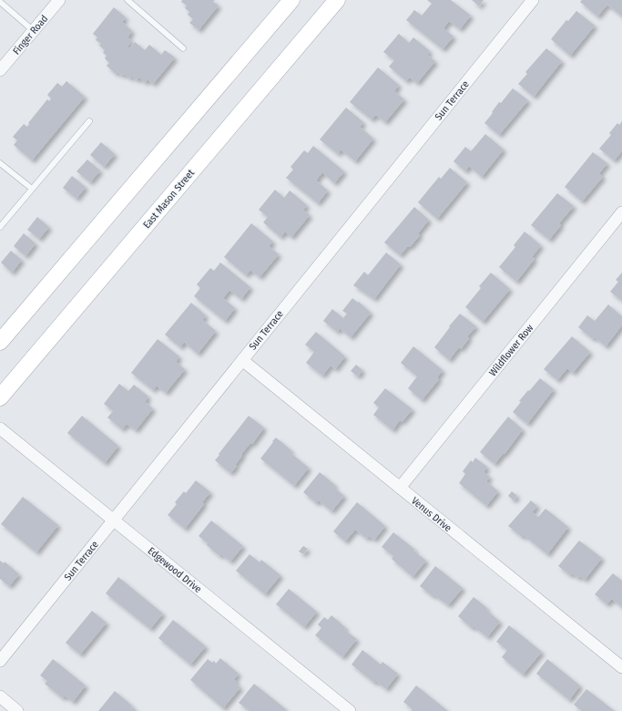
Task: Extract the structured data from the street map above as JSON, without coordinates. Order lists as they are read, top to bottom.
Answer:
{
  "streets": {
    "main road": ["East Mason Street"],
    "street": [
      "Finger Road",
      "Sun Terrace",
      "Wildflower Row",
      "Venus Drive",
      "Edgewood Drive"
    ]
  },
  "crossings": [
    ["Sun Terrace", "Venus Drive"],
    ["Sun Terrace", "Edgewood Drive"],
    ["Wildflower Row", "Venus Drive"]
  ]
}
